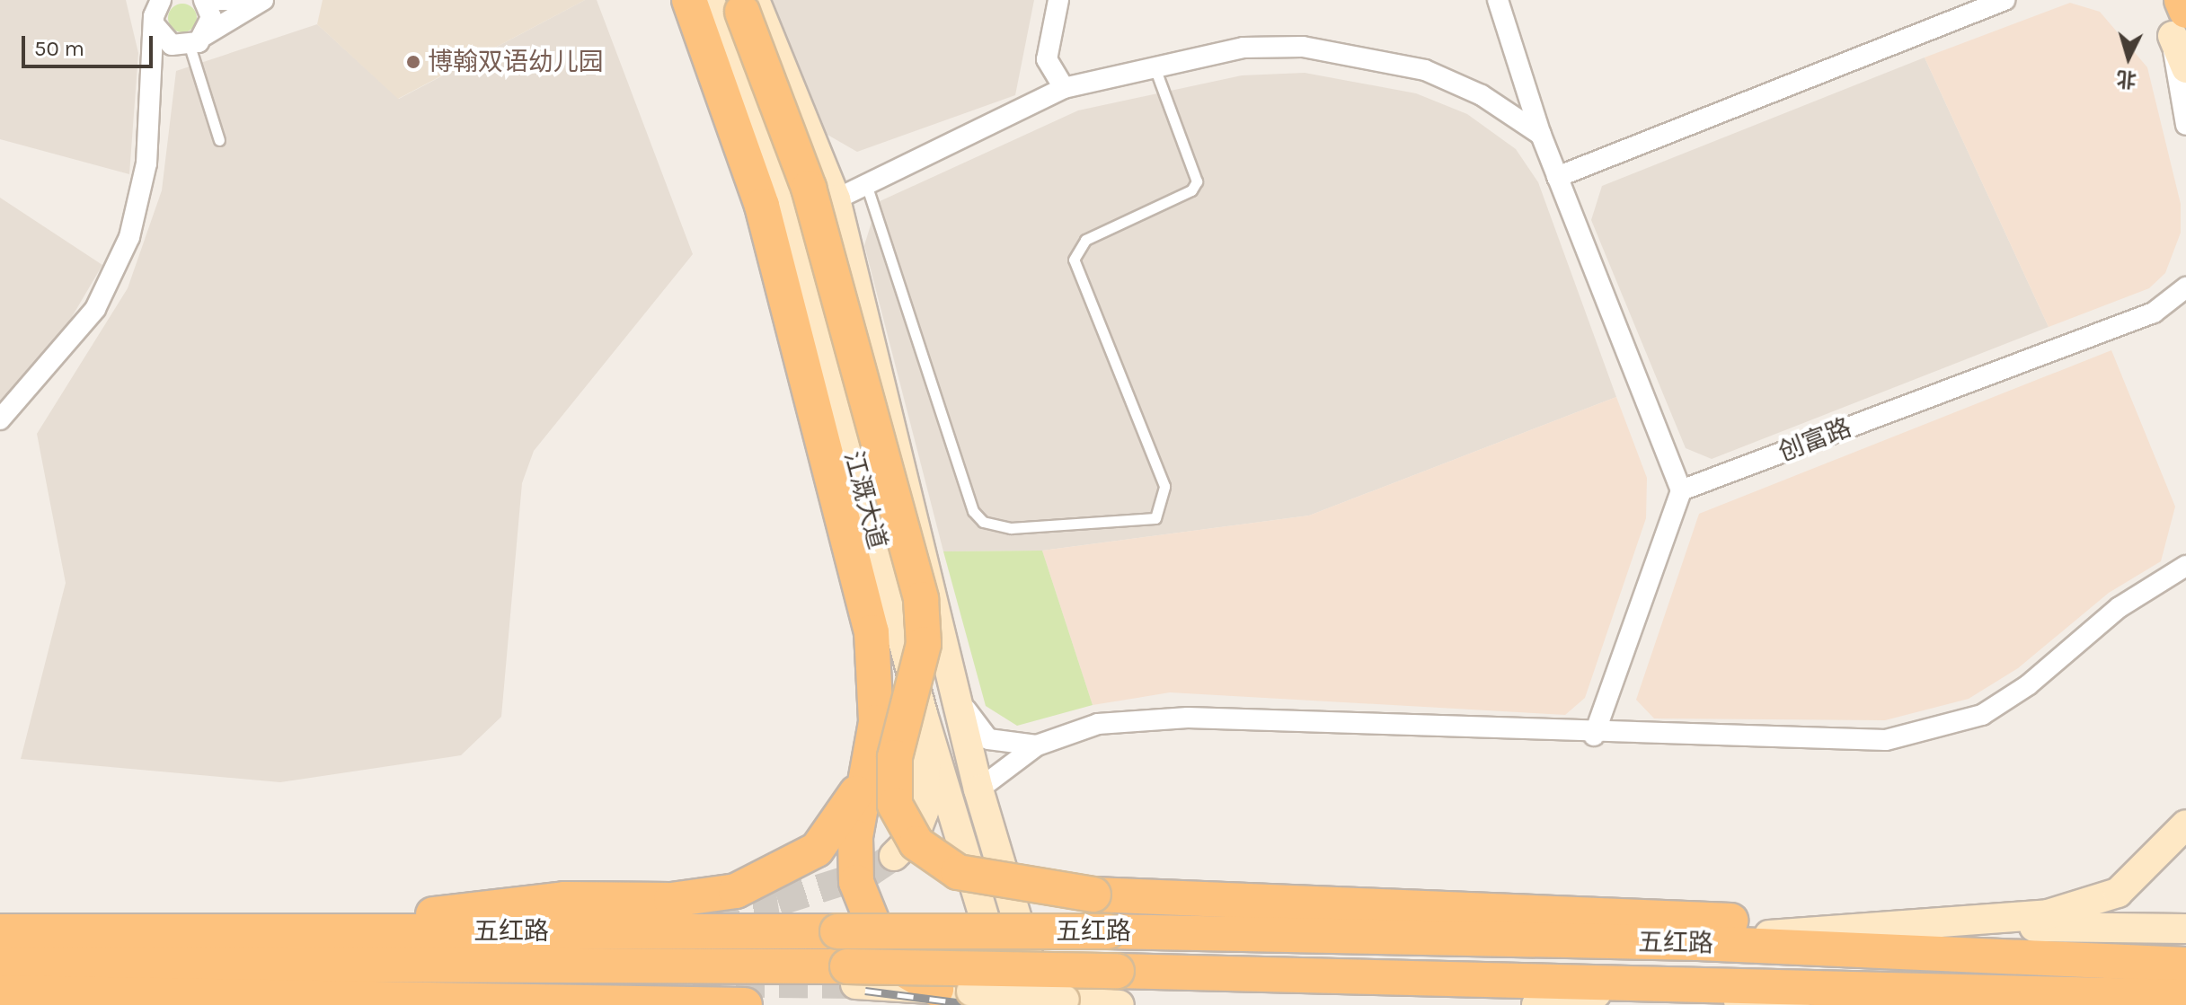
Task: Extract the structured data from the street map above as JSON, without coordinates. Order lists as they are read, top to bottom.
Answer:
{
  "streets": {
    "highway": ["五红路"],
    "main road": ["江溉大道"],
    "street": ["创富路"]
  },
  "places": ["博翰双语幼儿园"],
  "scale_bar": "50 m",
  "north": "bottom"
}
